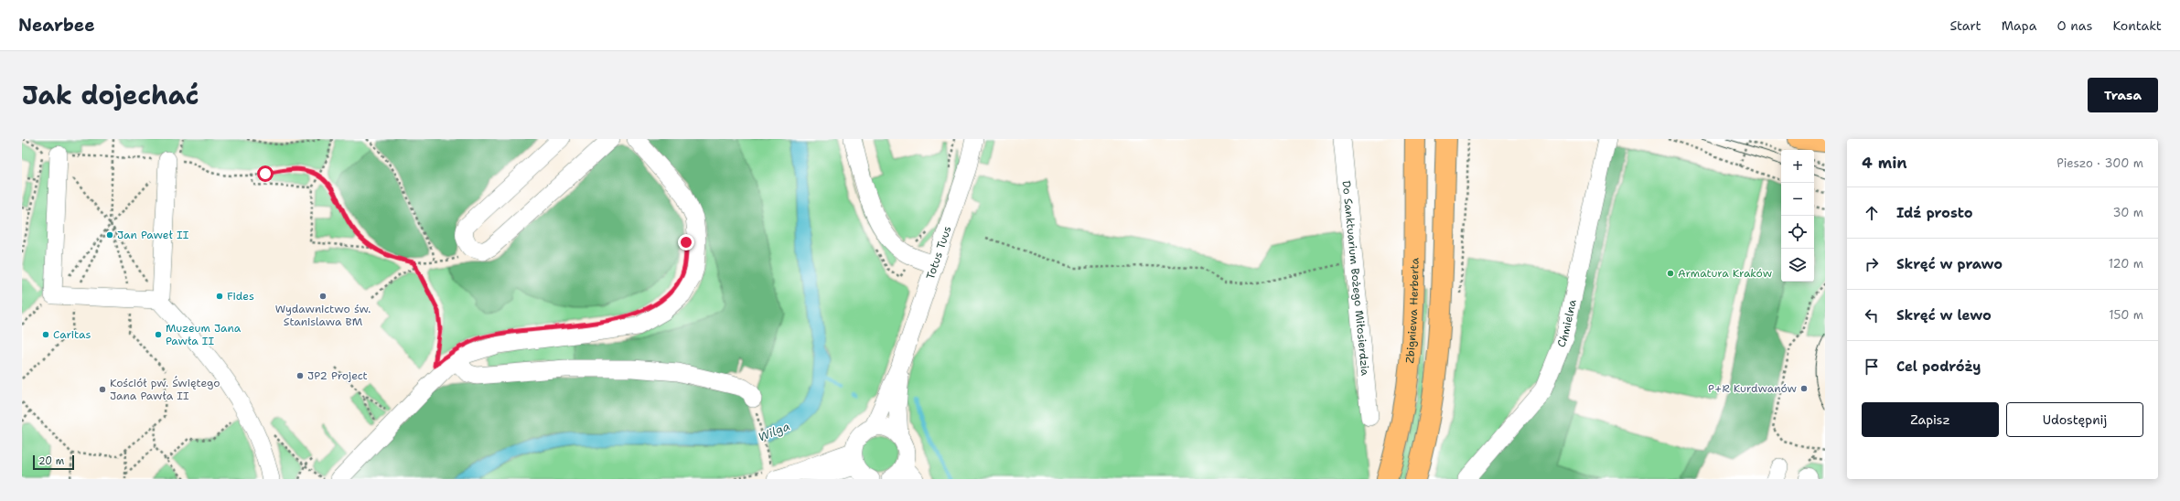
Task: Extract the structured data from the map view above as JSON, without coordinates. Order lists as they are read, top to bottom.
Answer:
{
  "streets": {
    "main road": ["Zbigniewa Herberta"],
    "street": ["Totus Tuus", "Do Sanktuarium Bożego Miłosierdzia", "Chmielna"]
  },
  "water": ["Wilga"],
  "places": [
    "Jan Paweł II",
    "Armatura Kraków",
    "Fides",
    "Wydawnictwo św. Stanislawa BM",
    "Caritas",
    "Muzeum Jana Pawła II",
    "JP2 Project",
    "P+R Kurdwanów",
    "Kościół pw. Świętego Jana Pawła II"
  ],
  "scale_bar": "20 m",
  "page": {
    "header": "Nearbee",
    "nav": [
      "Start",
      "Mapa",
      "O nas",
      "Kontakt"
    ],
    "title": "Jak dojechać",
    "buttons": [
      "Trasa",
      ["Zapisz", "Udostępnij"]
    ],
    "heading": ["4 min", "Pieszo · 300 m"],
    "map_buttons": ["+", "−"],
    "list": [
      ["Idź prosto", "30 m"],
      ["Skręć w prawo", "120 m"],
      ["Skręć w lewo", "150 m"],
      "Cel podróży"
    ],
    "scale": "20 m"
  }
}
